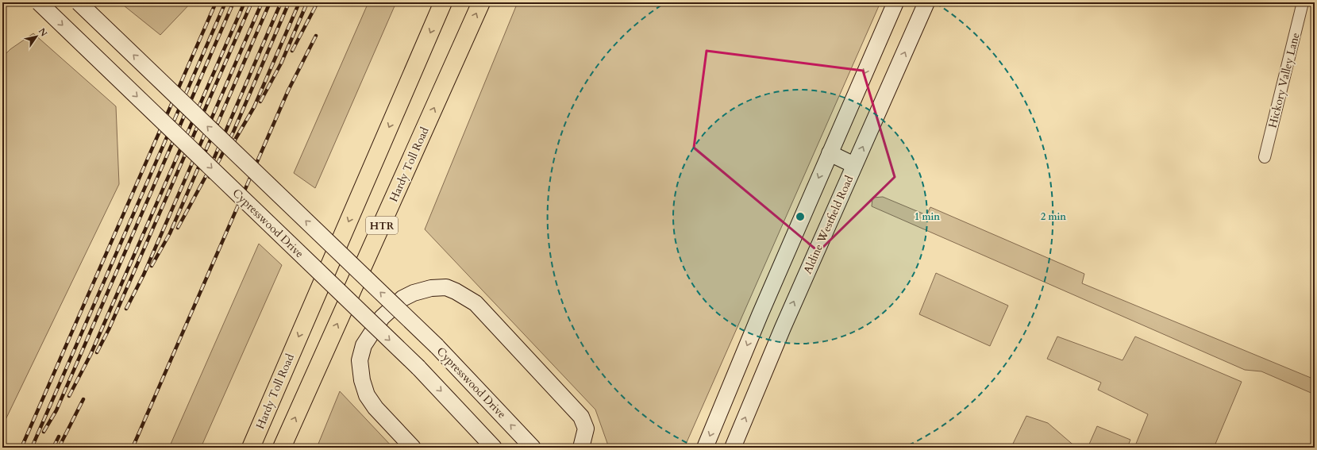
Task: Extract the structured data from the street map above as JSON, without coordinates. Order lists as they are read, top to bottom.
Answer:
{
  "streets": {
    "highway": ["Hardy Toll Road", "HTR"],
    "main road": ["Cypresswood Drive", "Aldine Westfield Road"],
    "street": ["Hickory Valley Lane"]
  },
  "north": "top right",
  "rings": ["1 min", "2 min"]
}
